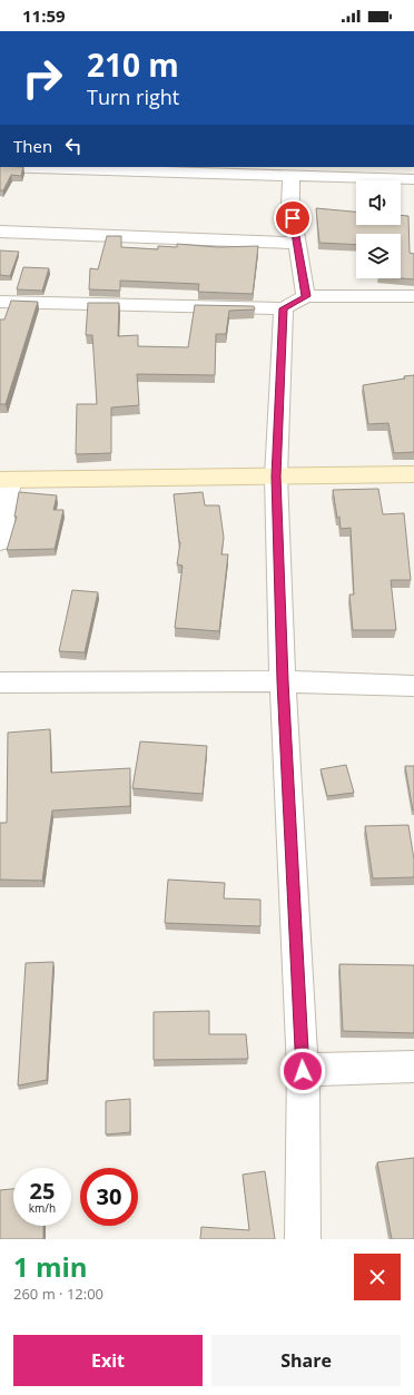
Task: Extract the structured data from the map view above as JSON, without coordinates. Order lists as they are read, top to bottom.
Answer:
{
  "page": {
    "status": "11:59",
    "turn": ["210 m", "Turn right"],
    "then": "Then",
    "speed": "25 km/h",
    "limit": "30",
    "heading": ["1 min", "260 m · 12:00"],
    "buttons": ["Exit", "Share"]
  }
}
